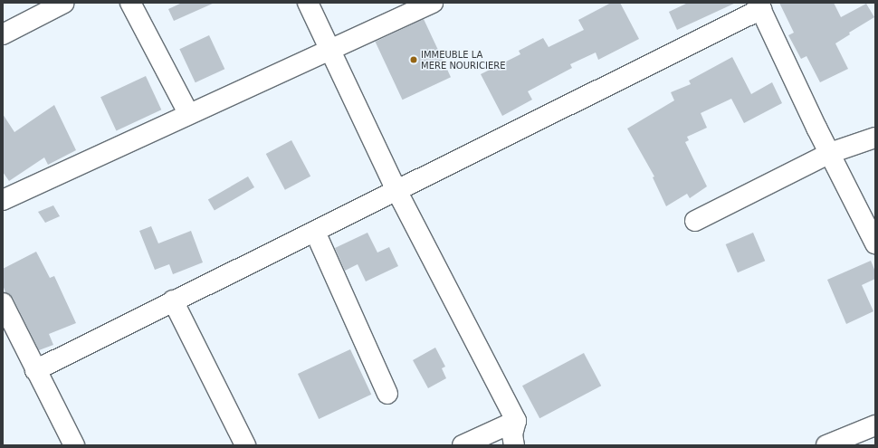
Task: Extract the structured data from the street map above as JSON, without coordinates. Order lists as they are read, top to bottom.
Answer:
{
  "places": ["IMMEUBLE LA MERE NOURICIERE"]
}
